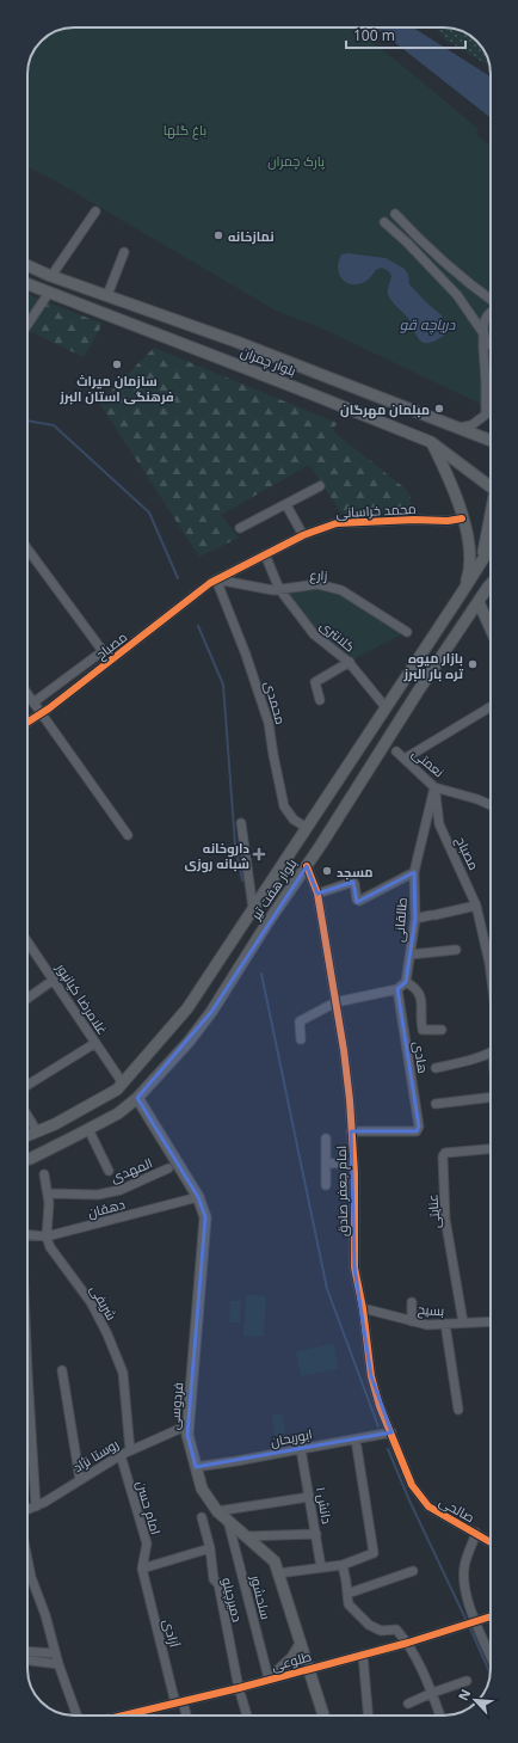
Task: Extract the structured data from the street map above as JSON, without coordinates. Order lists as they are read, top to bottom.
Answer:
{
  "streets": {
    "main road": ["بلوار چمران", "بلوار هفت تیر", "فردوسی"],
    "street": [
      "محمد خراسانی",
      "زارع",
      "کلانتری",
      "مصباح",
      "محمدی",
      "نعمتی",
      "طالقانی",
      "غلامرضا کیانپور",
      "هادی",
      "المهدی",
      "امام جعفر صادق",
      "دهقان",
      "عنایتی",
      "شریفی",
      "بسیح",
      "ابوریحان",
      "روستا نژاد",
      "دانش ۱",
      "امام حسن",
      "صالحی",
      "سلحشور",
      "دمیرچیلو",
      "آزادی",
      "طلوعی"
    ]
  },
  "crossings": [
    ["بلوار چمران", "بلوار هفت تیر"],
    ["محمد خراسانی", "زارع"],
    ["محمد خراسانی", "کلانتری"],
    ["محمد خراسانی", "مصباح"],
    ["محمد خراسانی", "محمدی"],
    ["محمد خراسانی", "بلوار هفت تیر"],
    ["زارع", "کلانتری"],
    ["زارع", "مصباح"],
    ["زارع", "محمدی"],
    ["کلانتری", "بلوار هفت تیر"],
    ["مصباح", "محمدی"],
    ["مصباح", "نعمتی"],
    ["مصباح", "طالقانی"],
    ["محمدی", "بلوار هفت تیر"],
    ["نعمتی", "طالقانی"],
    ["بلوار هفت تیر", "غلامرضا کیانپور"],
    ["بلوار هفت تیر", "امام جعفر صادق"],
    ["بلوار هفت تیر", "فردوسی"],
    ["هادی", "امام جعفر صادق"],
    ["امام جعفر صادق", "بسیح"],
    ["امام جعفر صادق", "ابوریحان"],
    ["امام جعفر صادق", "صالحی"],
    ["دهقان", "شریفی"],
    ["دهقان", "فردوسی"],
    ["عنایتی", "بسیح"],
    ["شریفی", "روستا نژاد"],
    ["فردوسی", "ابوریحان"],
    ["فردوسی", "روستا نژاد"],
    ["فردوسی", "سلحشور"],
    ["فردوسی", "طلوعی"],
    ["ابوریحان", "دانش ۱"],
    ["روستا نژاد", "امام حسن"],
    ["امام حسن", "آزادی"],
    ["سلحشور", "طلوعی"],
    ["دمیرچیلو", "طلوعی"],
    ["آزادی", "طلوعی"]
  ],
  "water": ["دریاچه قو"],
  "parks": ["باغ گلها", "پارک چمران"],
  "places": {
    "other": [
      "نمازخانه",
      "سازمان میراث فرهنگی استان البرز",
      "مبلمان مهرگان",
      "بازار میوه تره بار البرز",
      "مسجد"
    ],
    "health": ["داروخانه شبانه روزی"]
  },
  "scale_bar": "100 m",
  "north": "top left"
}
